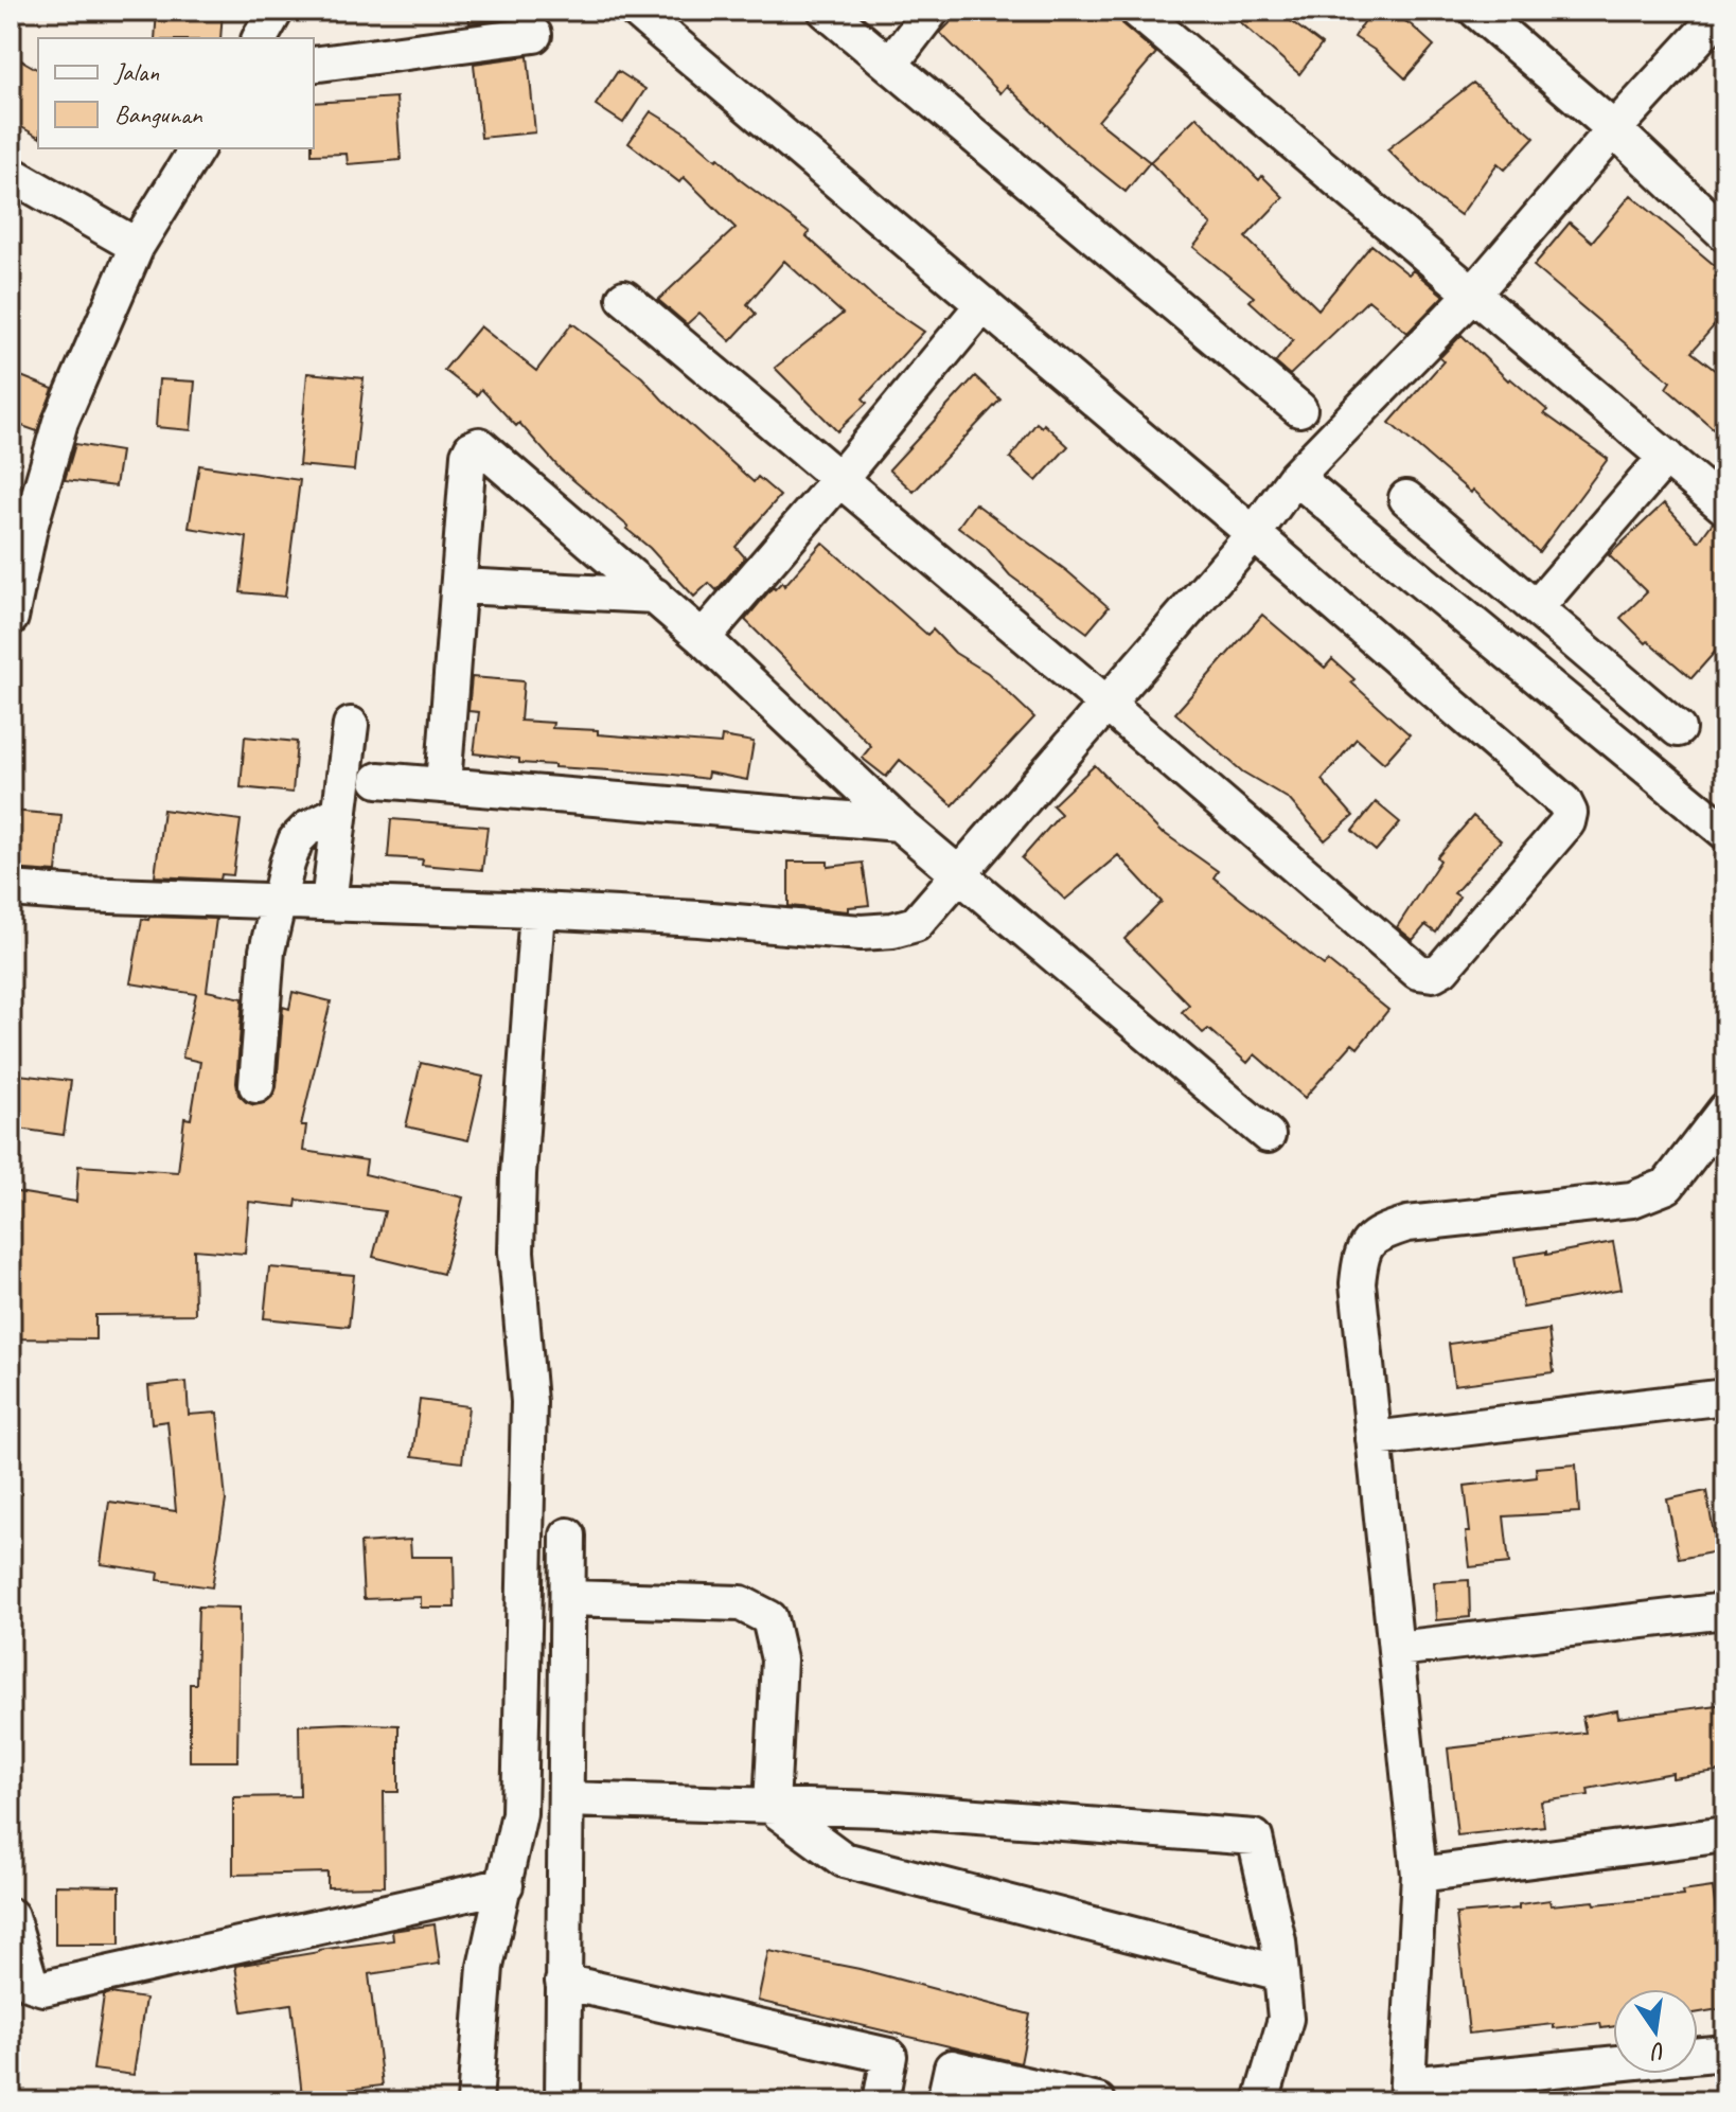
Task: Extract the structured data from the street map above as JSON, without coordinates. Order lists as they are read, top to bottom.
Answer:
{
  "legend": ["Jalan", "Bangunan"],
  "north": "bottom"
}
